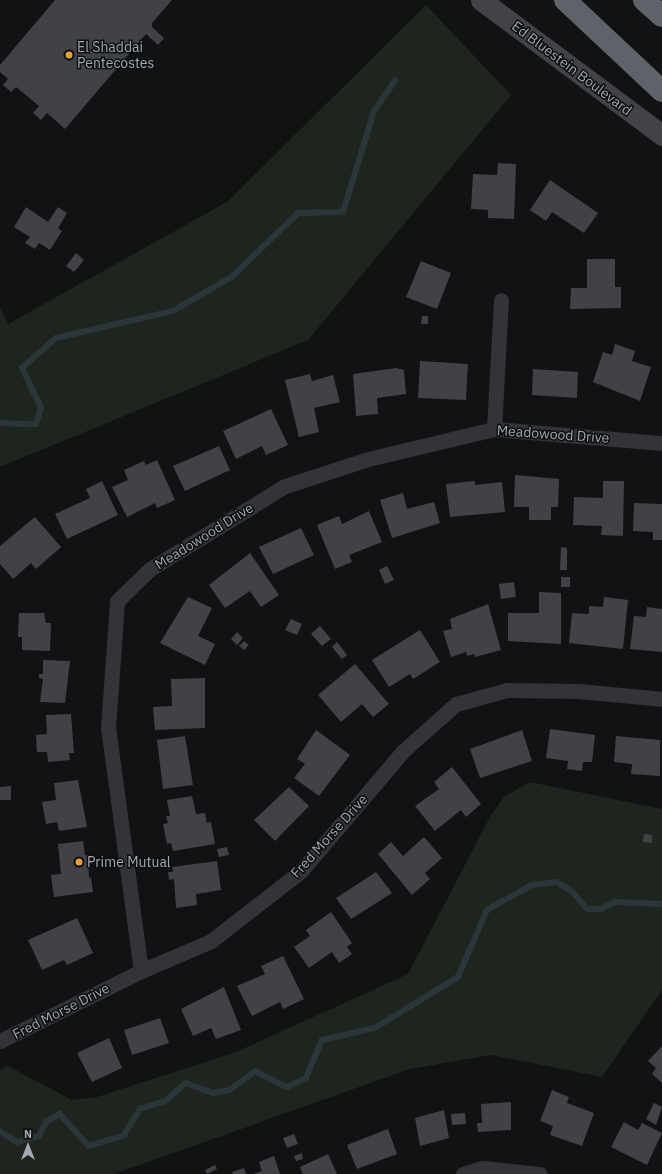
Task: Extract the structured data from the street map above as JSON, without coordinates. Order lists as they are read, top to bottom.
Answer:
{
  "streets": {
    "main road": ["Ed Bluestein Boulevard"],
    "street": ["Meadowood Drive", "Fred Morse Drive"]
  },
  "crossings": [
    ["Meadowood Drive", "Fred Morse Drive"]
  ],
  "places": ["El Shaddai Pentecostes", "Prime Mutual"],
  "north": "top"
}
